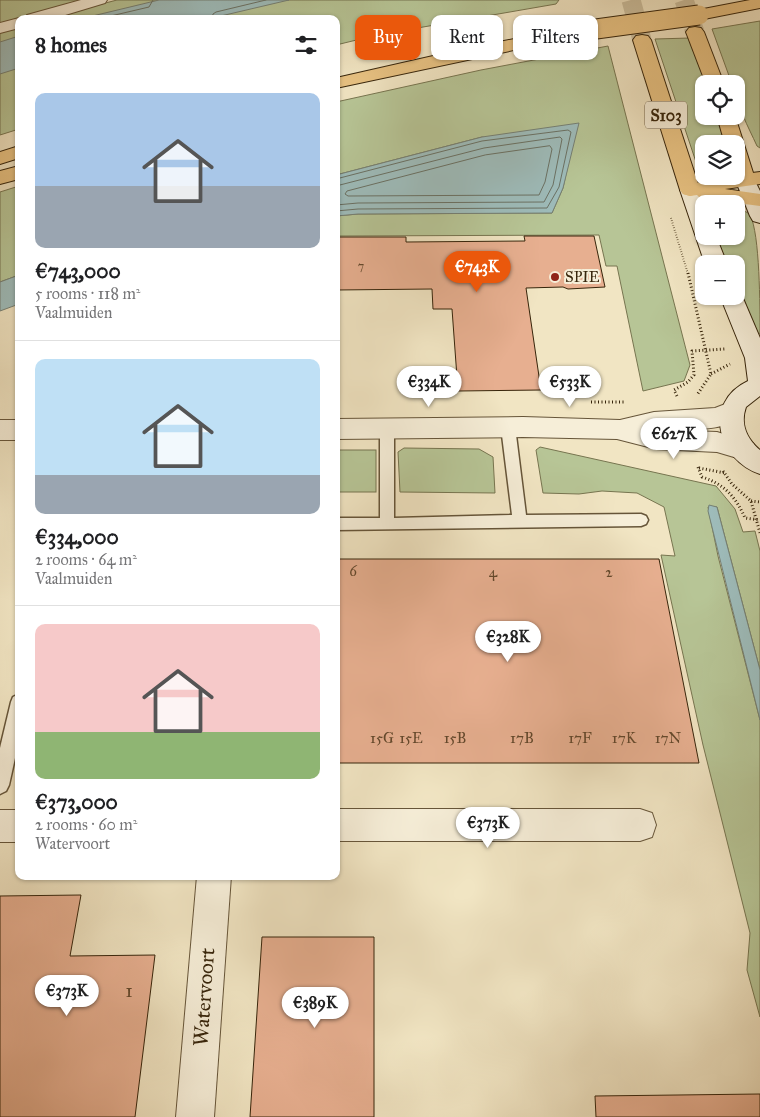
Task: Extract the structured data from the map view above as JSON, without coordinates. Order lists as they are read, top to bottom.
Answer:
{
  "streets": {
    "main road": ["S103"],
    "street": ["Watervoort"]
  },
  "places": ["SPIE"],
  "house_numbers": [
    "7",
    "6",
    "4",
    "2",
    "15G",
    "15E",
    "15B",
    "17B",
    "17F",
    "17K",
    "17N",
    "1"
  ],
  "page": {
    "chip": ["Buy", "Rent", "Filters"],
    "heading": "8 homes",
    "map_buttons": ["+", "−"],
    "list": [
      {
        "name": "€743,000",
        "note": "5 rooms · 118 m² · Vaalmuiden"
      },
      {
        "name": "€334,000",
        "note": "2 rooms · 64 m² · Vaalmuiden"
      },
      {
        "name": "€373,000",
        "note": "2 rooms · 60 m² · Watervoort"
      }
    ],
    "price": [
      "€743K",
      "€334K",
      "€533K",
      "€627K",
      "€328K",
      "€373K",
      "€373K",
      "€389K"
    ]
  }
}
